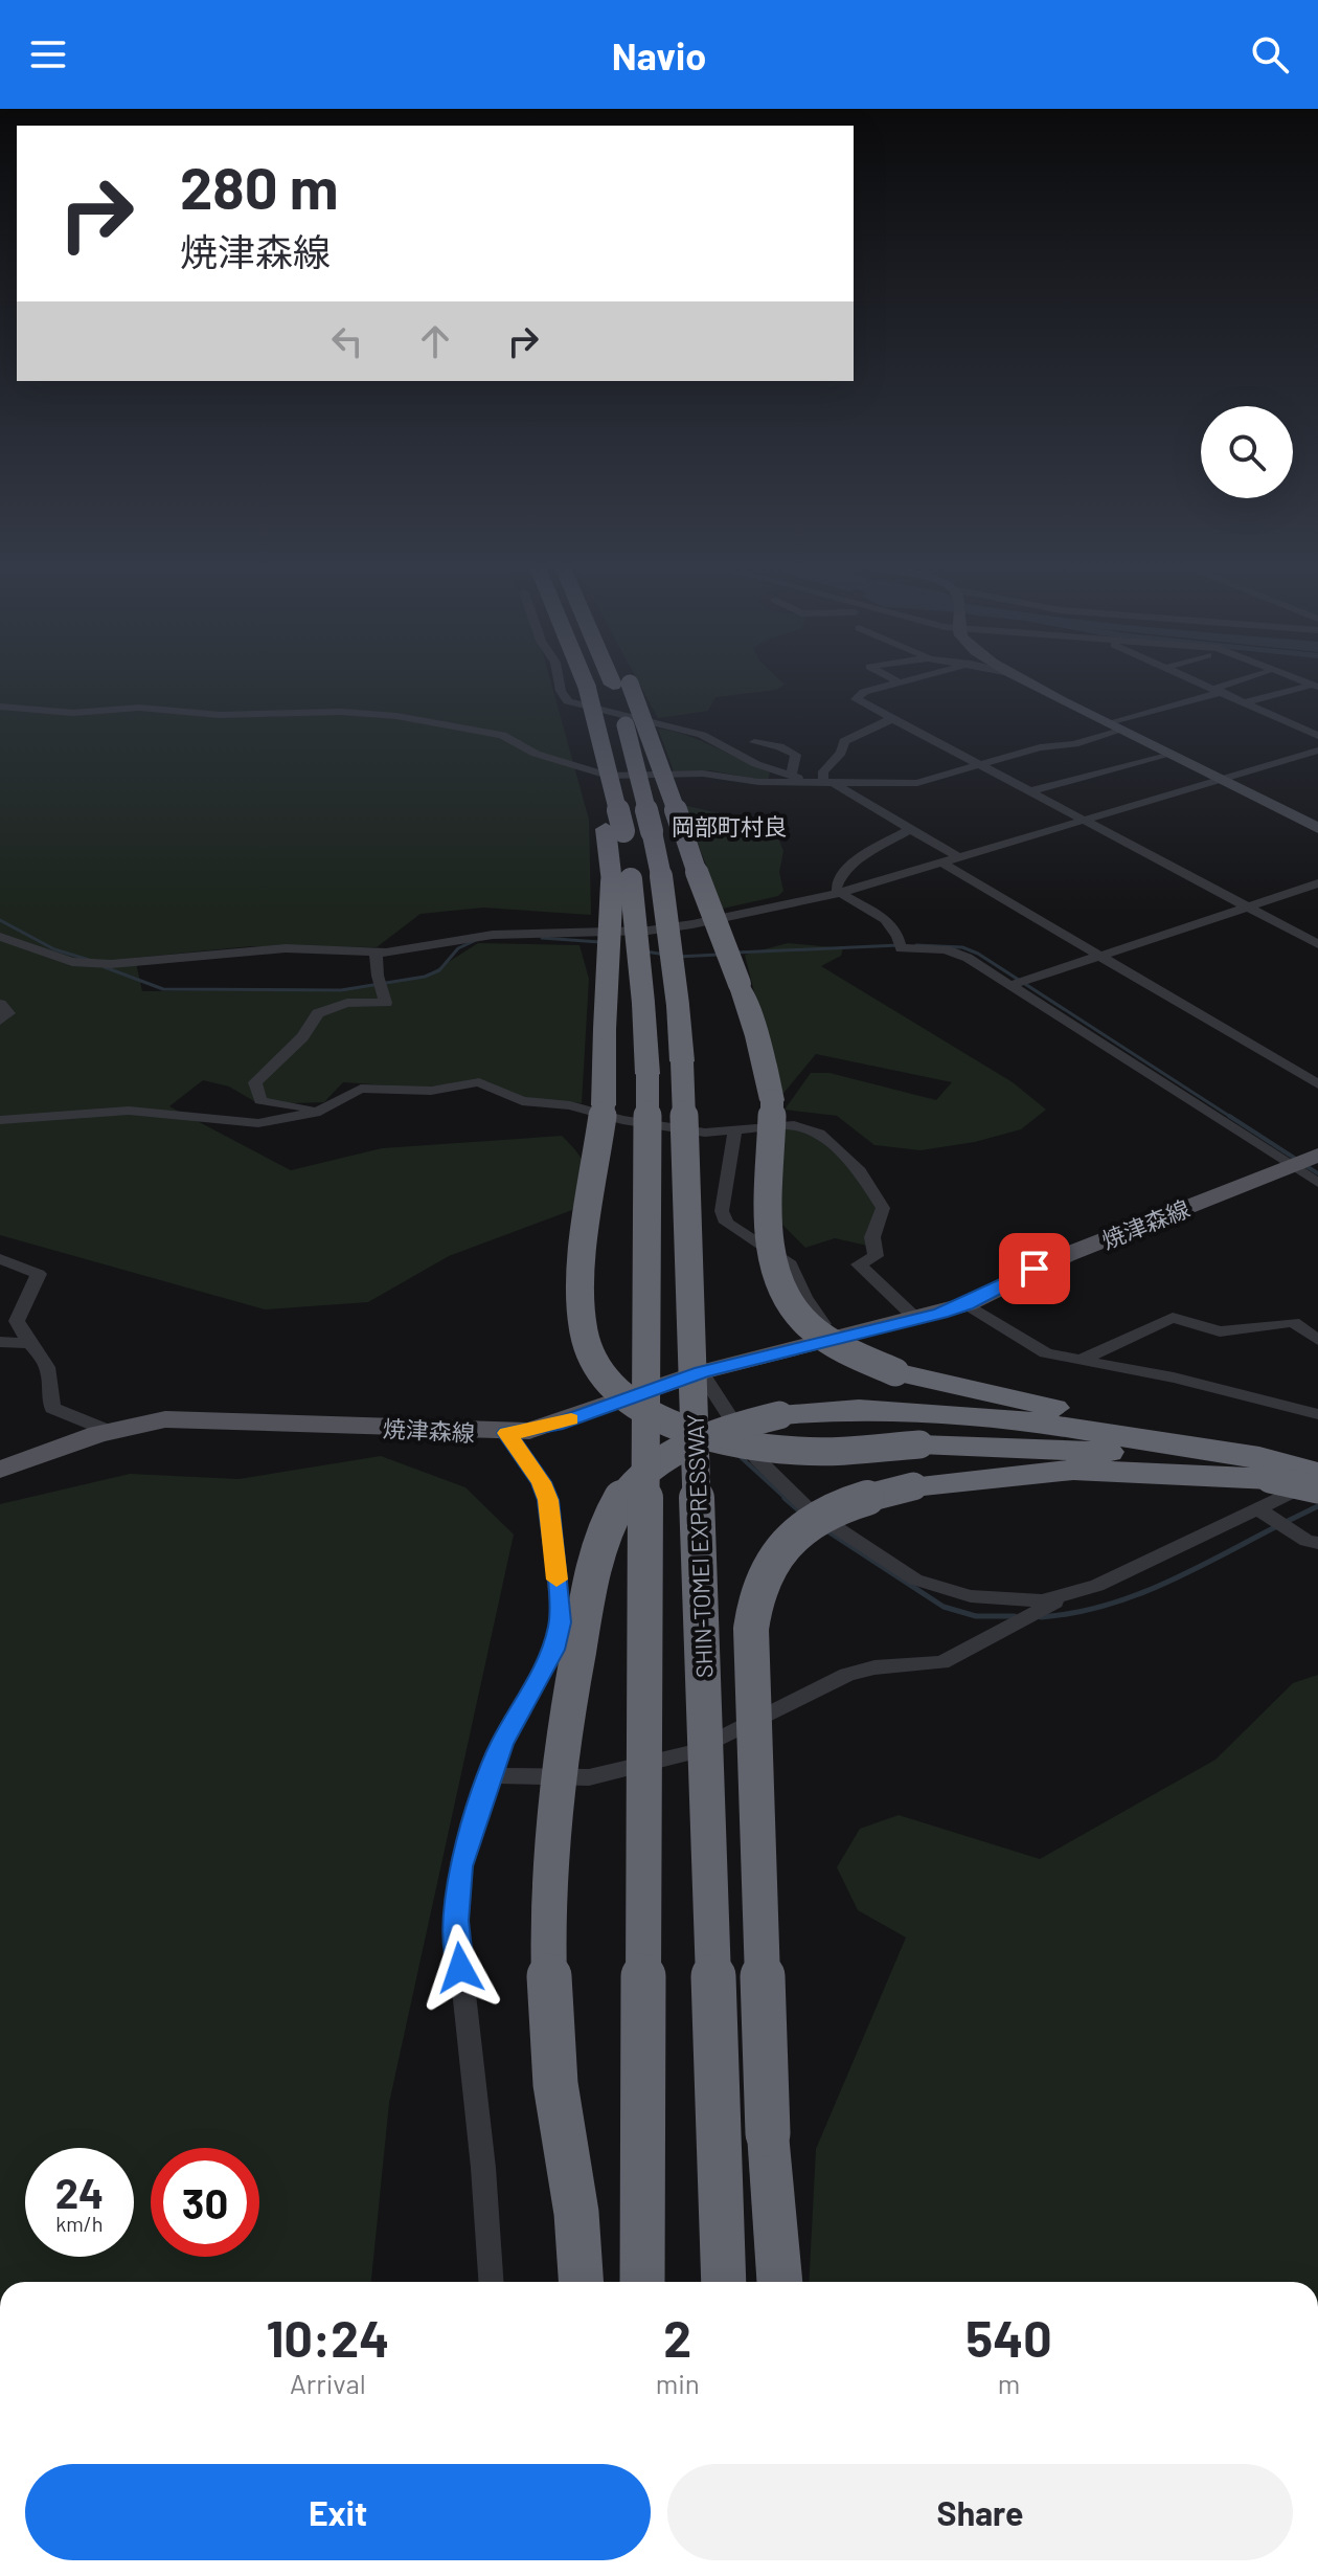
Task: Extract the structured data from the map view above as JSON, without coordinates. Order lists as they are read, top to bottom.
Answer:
{
  "streets": {
    "highway": ["SHIN-TOMEI EXPRESSWAY"],
    "main road": ["焼津森線"]
  },
  "districts": ["岡部町村良"],
  "page": {
    "header": "Navio",
    "turn": ["280 m", "焼津森線"],
    "speed": "24 km/h",
    "limit": "30",
    "eta": [
      "10:24",
      "Arrival",
      "2",
      "min",
      "540",
      "m"
    ],
    "buttons": ["Exit", "Share"]
  }
}
